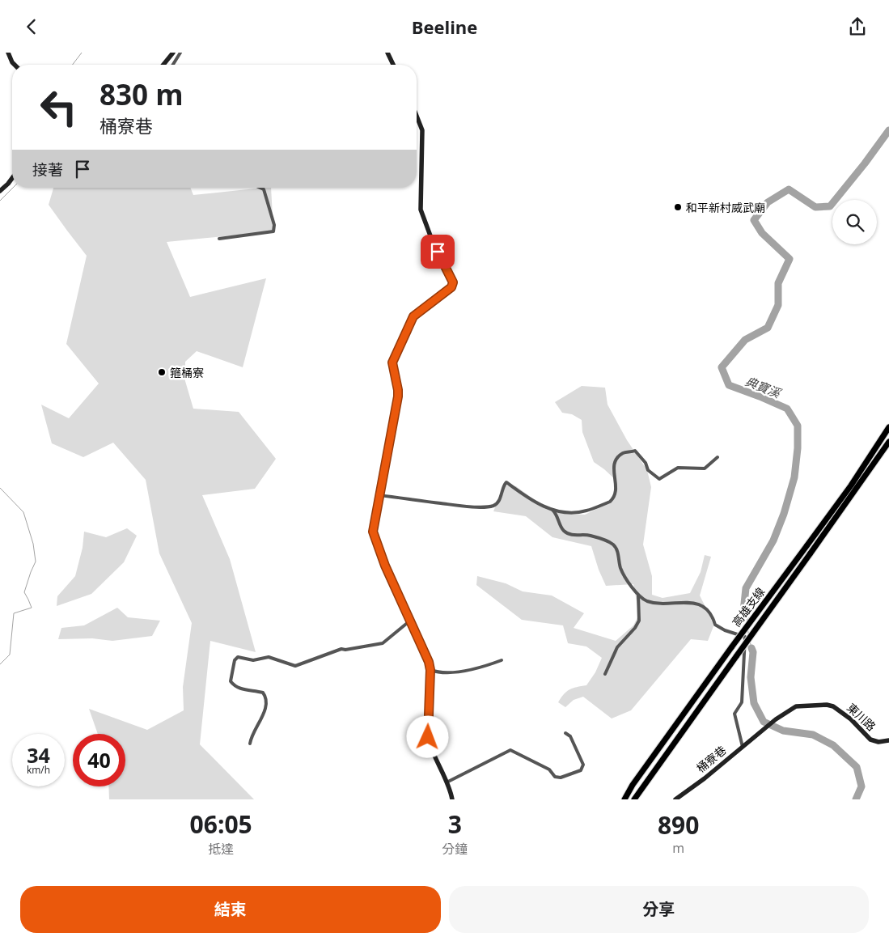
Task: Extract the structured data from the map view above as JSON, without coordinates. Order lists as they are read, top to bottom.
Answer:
{
  "streets": {
    "highway": ["高雄支線"],
    "street": ["東川路", "桶寮巷"]
  },
  "crossings": [
    ["東川路", "桶寮巷"]
  ],
  "water": ["典寶溪"],
  "places": ["和平新村威武廟", "箍桶寮"],
  "page": {
    "header": "Beeline",
    "turn": ["830 m", "桶寮巷"],
    "then": "接著",
    "speed": "34 km/h",
    "limit": "40",
    "eta": [
      "06:05",
      "抵達",
      "3",
      "分鐘",
      "890",
      "m"
    ],
    "buttons": ["結束", "分享"]
  }
}
